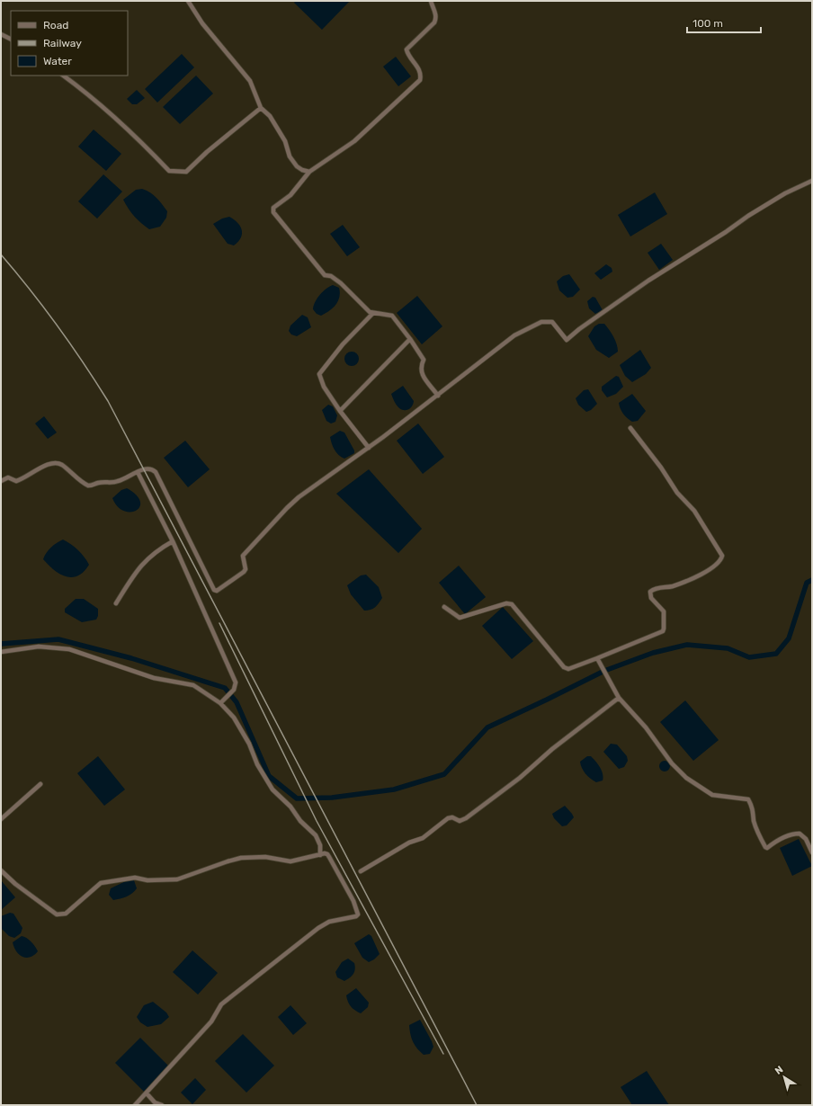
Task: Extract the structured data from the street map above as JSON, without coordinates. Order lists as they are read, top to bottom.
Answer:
{
  "legend": ["Road", "Railway", "Water"],
  "scale_bar": "100 m",
  "north": "top left"
}
